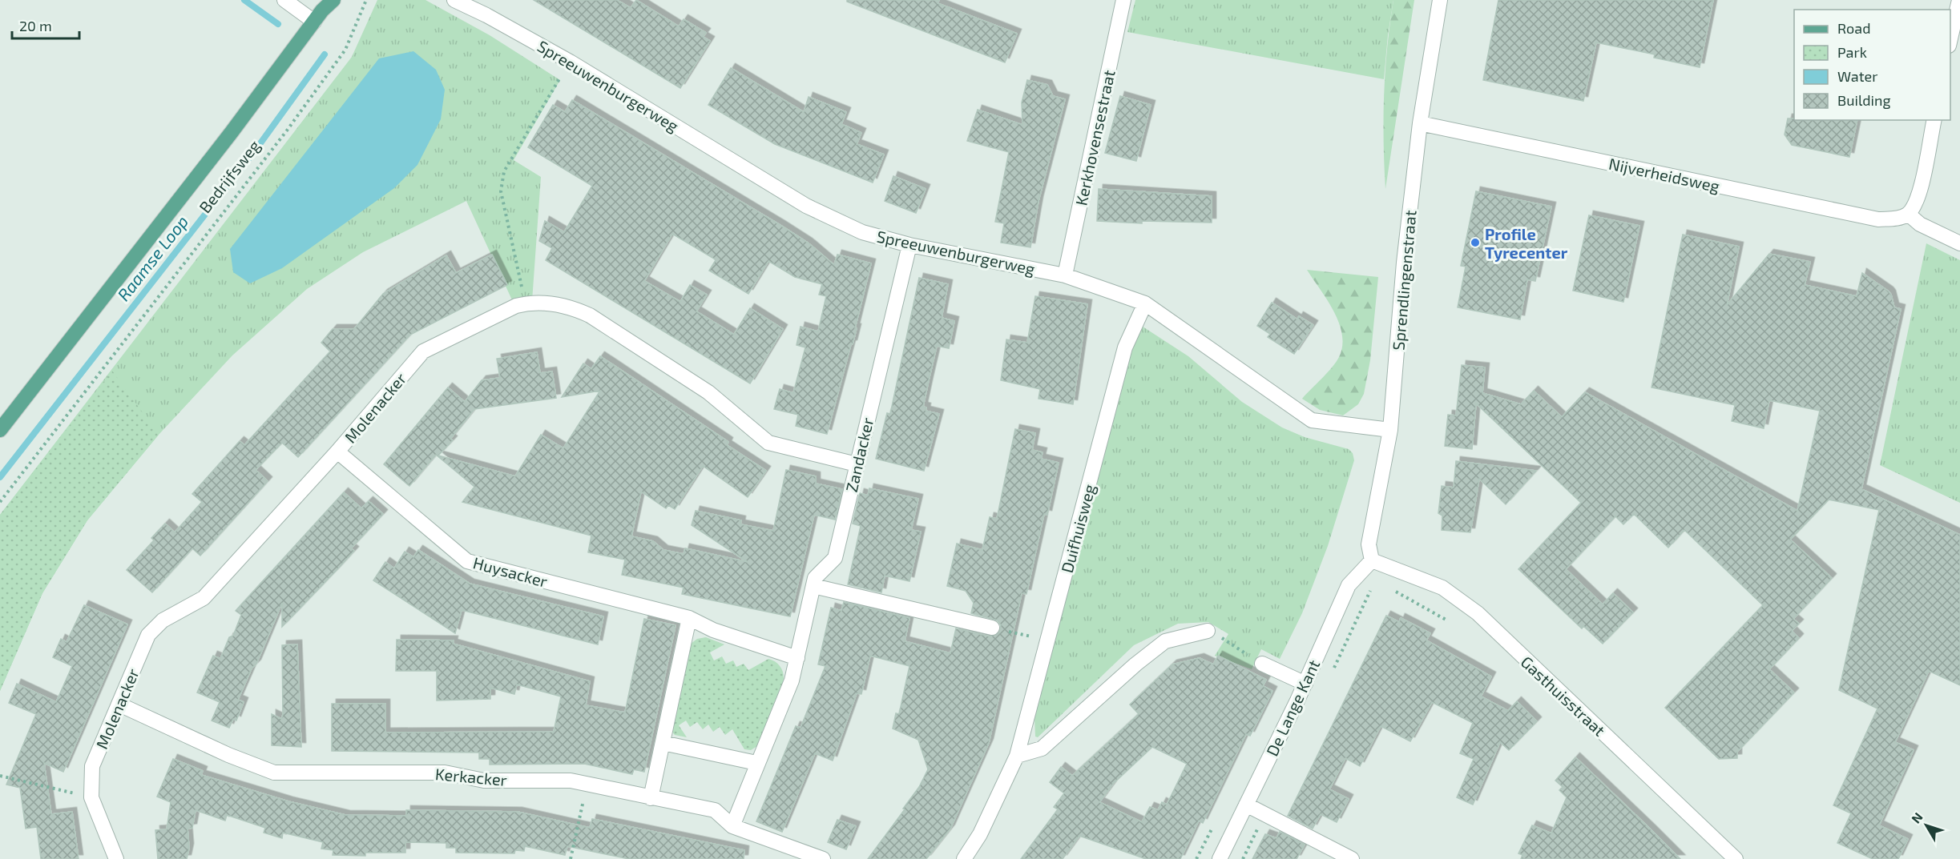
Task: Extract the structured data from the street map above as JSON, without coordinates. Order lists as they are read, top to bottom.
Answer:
{
  "streets": {
    "main road": ["Bedrijfsweg"],
    "street": [
      "Spreeuwenburgerweg",
      "Kerkhovensestraat",
      "Nijverheidsweg",
      "Sprendlingenstraat",
      "Molenacker",
      "Zandacker",
      "Duifhuisweg",
      "Huysacker",
      "Gasthuisstraat",
      "De Lange Kant",
      "Kerkacker"
    ]
  },
  "crossings": [
    ["Spreeuwenburgerweg", "Kerkhovensestraat"],
    ["Spreeuwenburgerweg", "Sprendlingenstraat"],
    ["Spreeuwenburgerweg", "Zandacker"],
    ["Spreeuwenburgerweg", "Duifhuisweg"],
    ["Nijverheidsweg", "Sprendlingenstraat"],
    ["Sprendlingenstraat", "Gasthuisstraat"],
    ["Sprendlingenstraat", "De Lange Kant"],
    ["Molenacker", "Zandacker"],
    ["Molenacker", "Huysacker"],
    ["Molenacker", "Kerkacker"],
    ["Zandacker", "Kerkacker"],
    ["Gasthuisstraat", "De Lange Kant"]
  ],
  "water": ["Raamse Loop"],
  "places": ["Profile Tyrecenter"],
  "legend": [
    "Road",
    "Park",
    "Water",
    "Building"
  ],
  "scale_bar": "20 m",
  "north": "top left"
}
